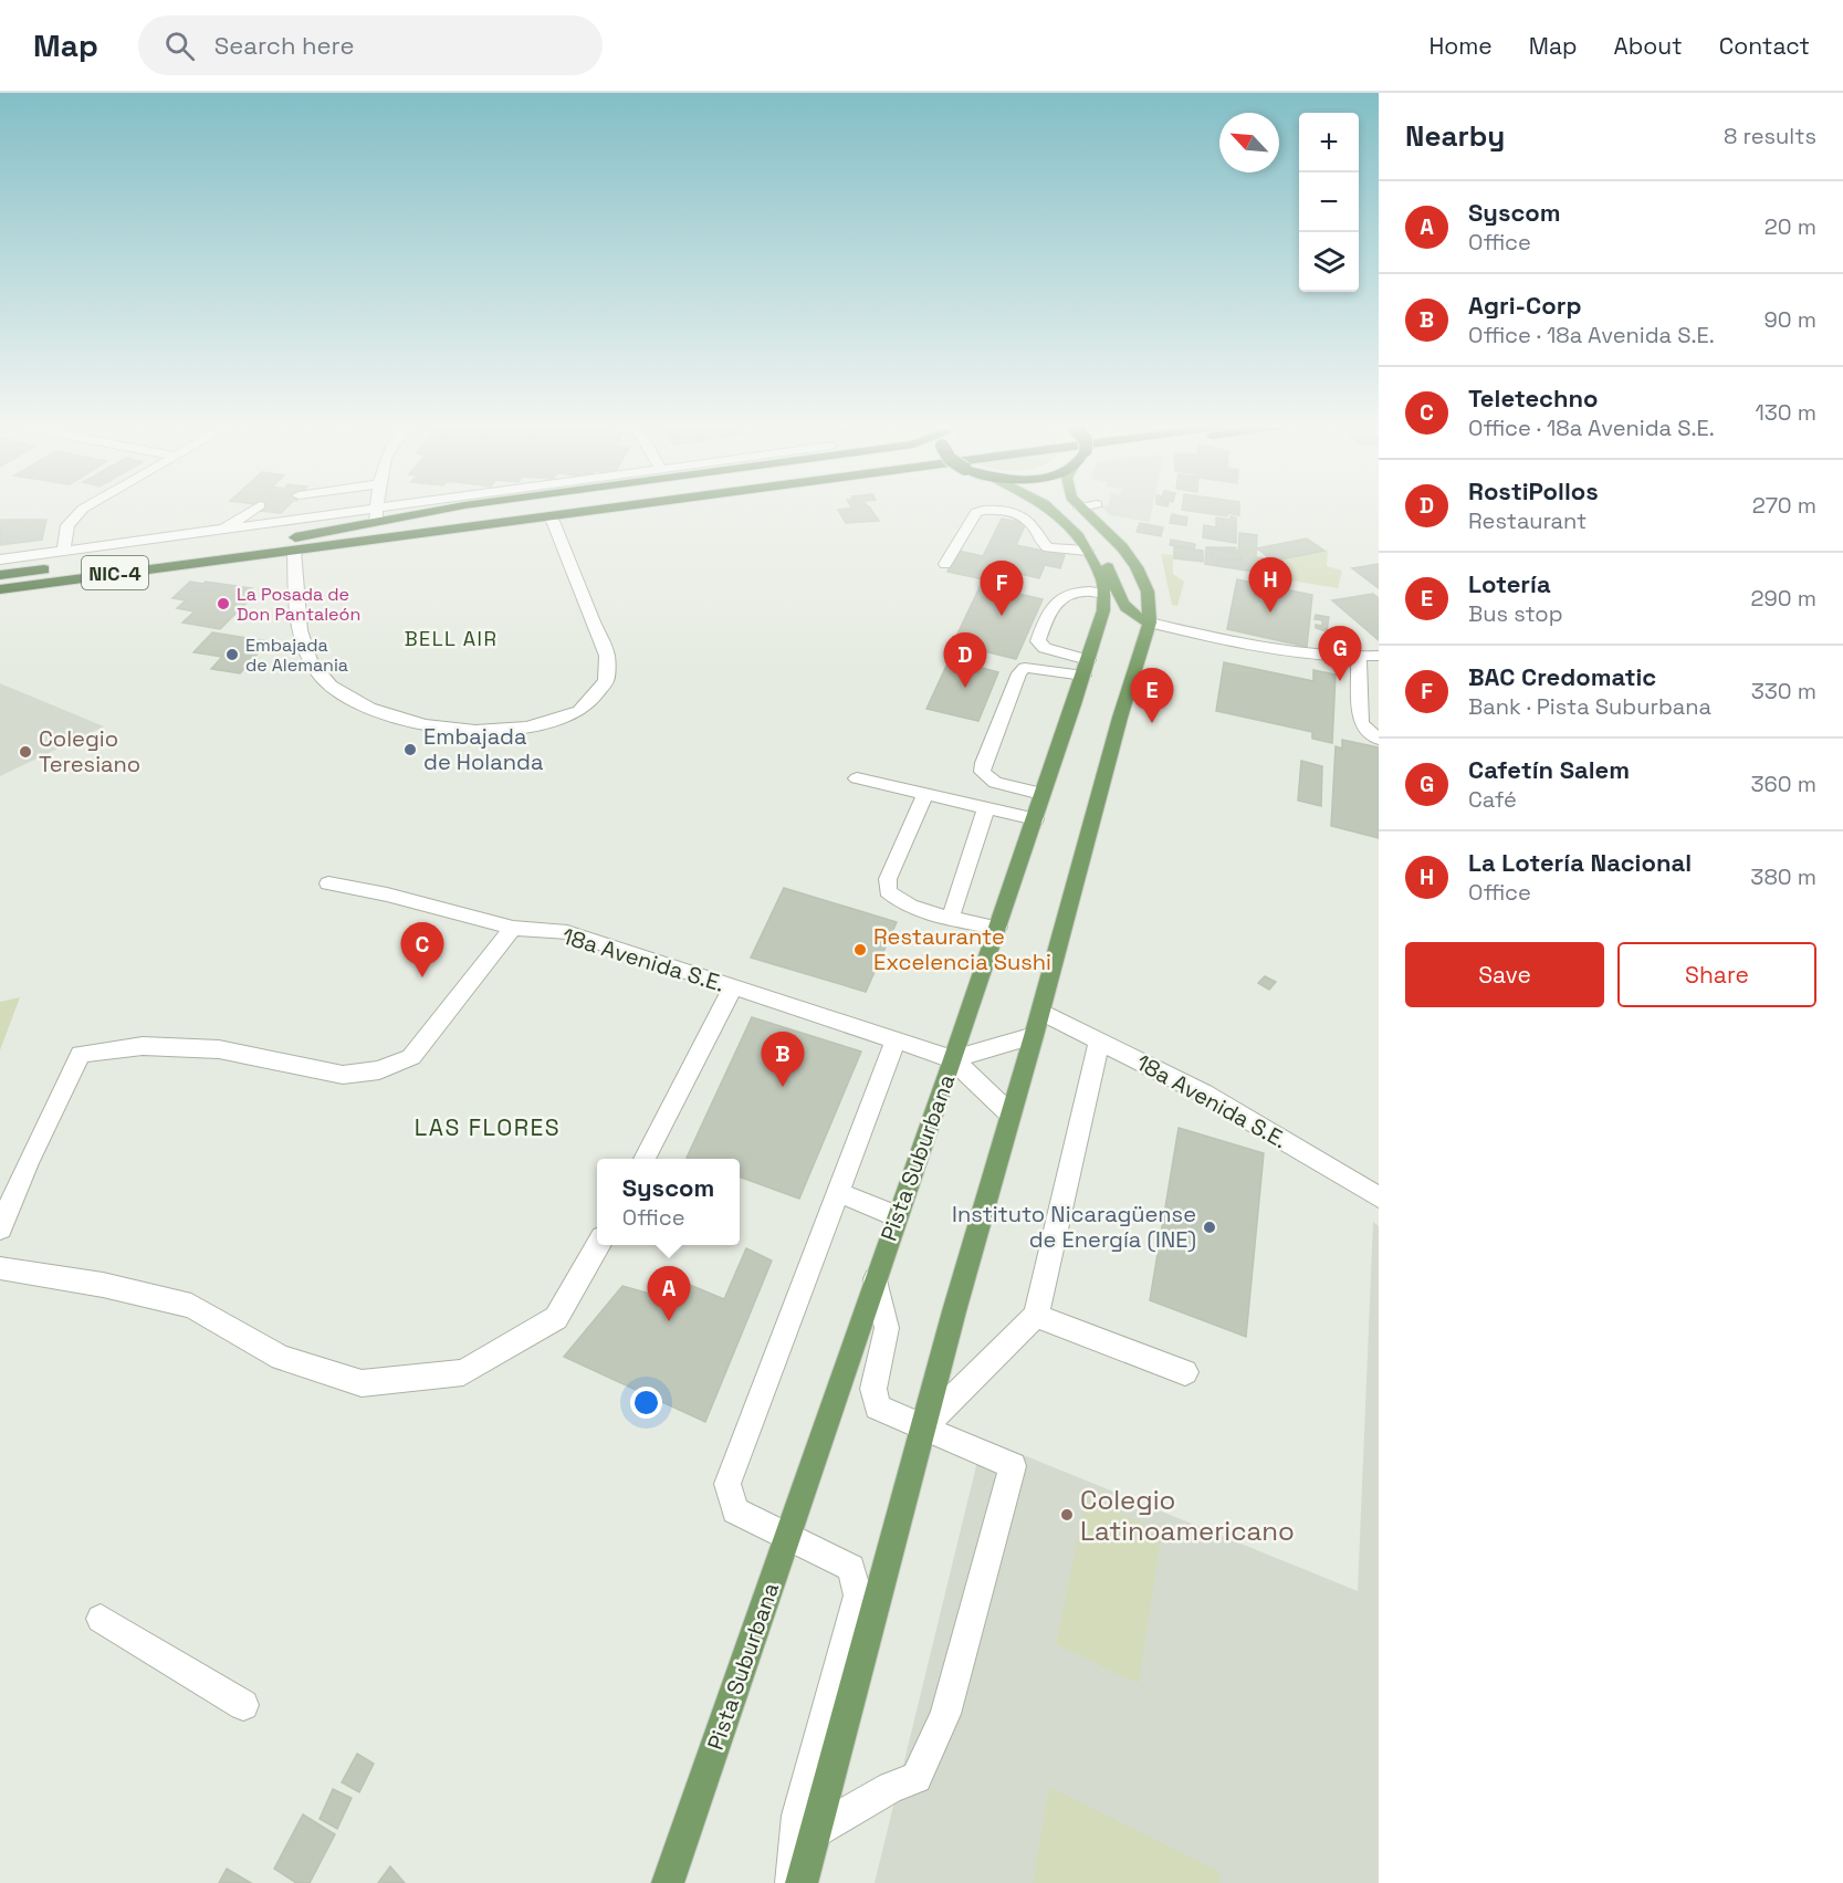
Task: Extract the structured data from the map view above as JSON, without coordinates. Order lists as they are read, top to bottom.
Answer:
{
  "streets": {
    "highway": ["NIC-4"],
    "main road": ["Pista Suburbana"],
    "street": ["18a Avenida S.E."]
  },
  "crossings": [
    ["18a Avenida S.E.", "Pista Suburbana"]
  ],
  "districts": ["BELL AIR", "LAS FLORES"],
  "places": [
    "La Posada de Don Pantaleón",
    "Embajada de Alemania",
    "Embajada de Holanda",
    "Colegio Teresiano",
    "Restaurante Excelencia Sushi",
    "Instituto Nicaragüense de Energía (INE)",
    "Colegio Latinoamericano"
  ],
  "north": "top left",
  "page": {
    "header": "Map",
    "search": "Search here",
    "nav": [
      "Home",
      "Map",
      "About",
      "Contact"
    ],
    "heading": ["Nearby", "8 results"],
    "map_buttons": ["+", "−"],
    "list": [
      {
        "mark": "A",
        "name": "Syscom",
        "note": "Office",
        "value": "20 m"
      },
      {
        "mark": "B",
        "name": "Agri-Corp",
        "note": "Office · 18a Avenida S.E.",
        "value": "90 m"
      },
      {
        "mark": "C",
        "name": "Teletechno",
        "note": "Office · 18a Avenida S.E.",
        "value": "130 m"
      },
      {
        "mark": "D",
        "name": "RostiPollos",
        "note": "Restaurant",
        "value": "270 m"
      },
      {
        "mark": "E",
        "name": "Lotería",
        "note": "Bus stop",
        "value": "290 m"
      },
      {
        "mark": "F",
        "name": "BAC Credomatic",
        "note": "Bank · Pista Suburbana",
        "value": "330 m"
      },
      {
        "mark": "G",
        "name": "Cafetín Salem",
        "note": "Café",
        "value": "360 m"
      },
      {
        "mark": "H",
        "name": "La Lotería Nacional",
        "note": "Office",
        "value": "380 m"
      }
    ],
    "pins": [
      "H",
      "F",
      "G",
      "D",
      "E",
      "C",
      "B",
      "A"
    ],
    "buttons": ["Save", "Share"],
    "popup": ["Syscom", "Office"]
  }
}
